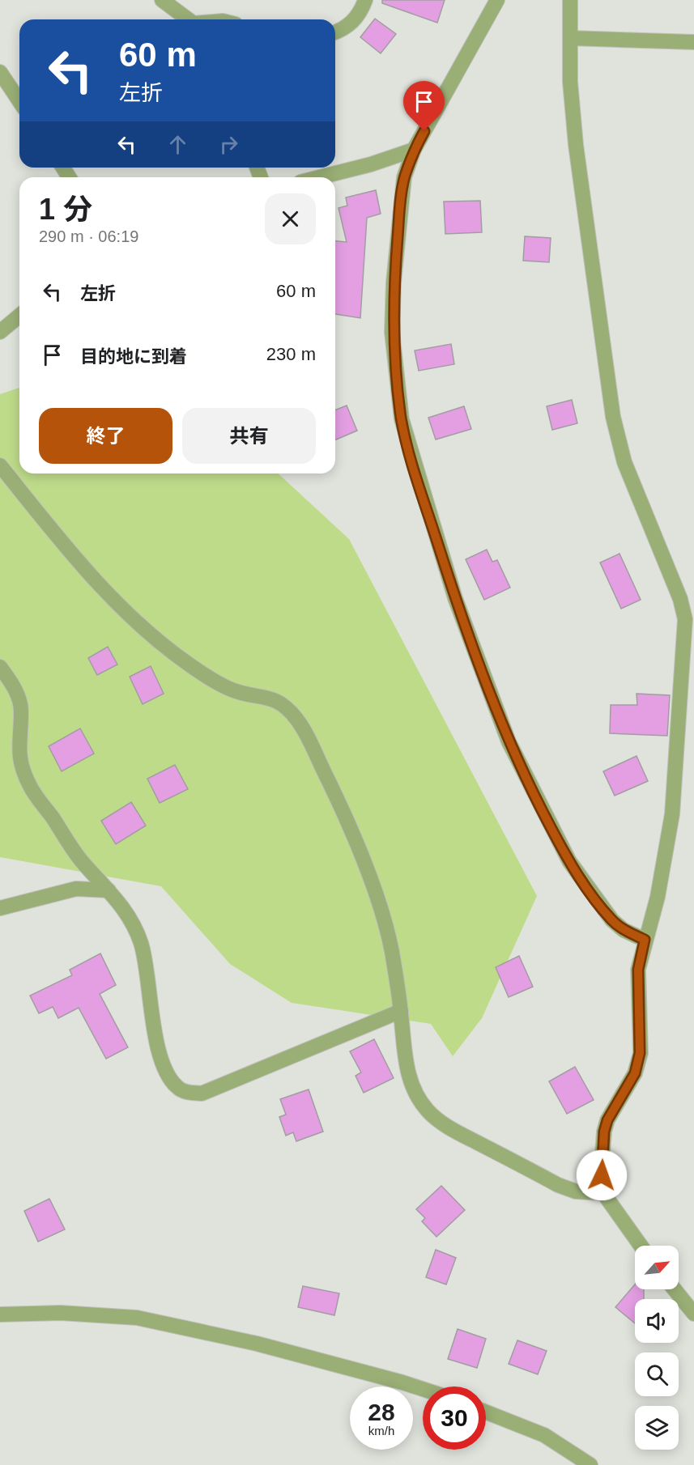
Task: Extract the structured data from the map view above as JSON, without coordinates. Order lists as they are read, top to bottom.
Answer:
{
  "north": "top right",
  "page": {
    "turn": ["60 m", "左折"],
    "heading": ["1 分", "290 m · 06:19"],
    "list": [
      {
        "name": "左折",
        "value": "60 m"
      },
      {
        "name": "目的地に到着",
        "value": "230 m"
      }
    ],
    "buttons": ["終了", "共有"],
    "speed": "28 km/h",
    "limit": "30"
  }
}
